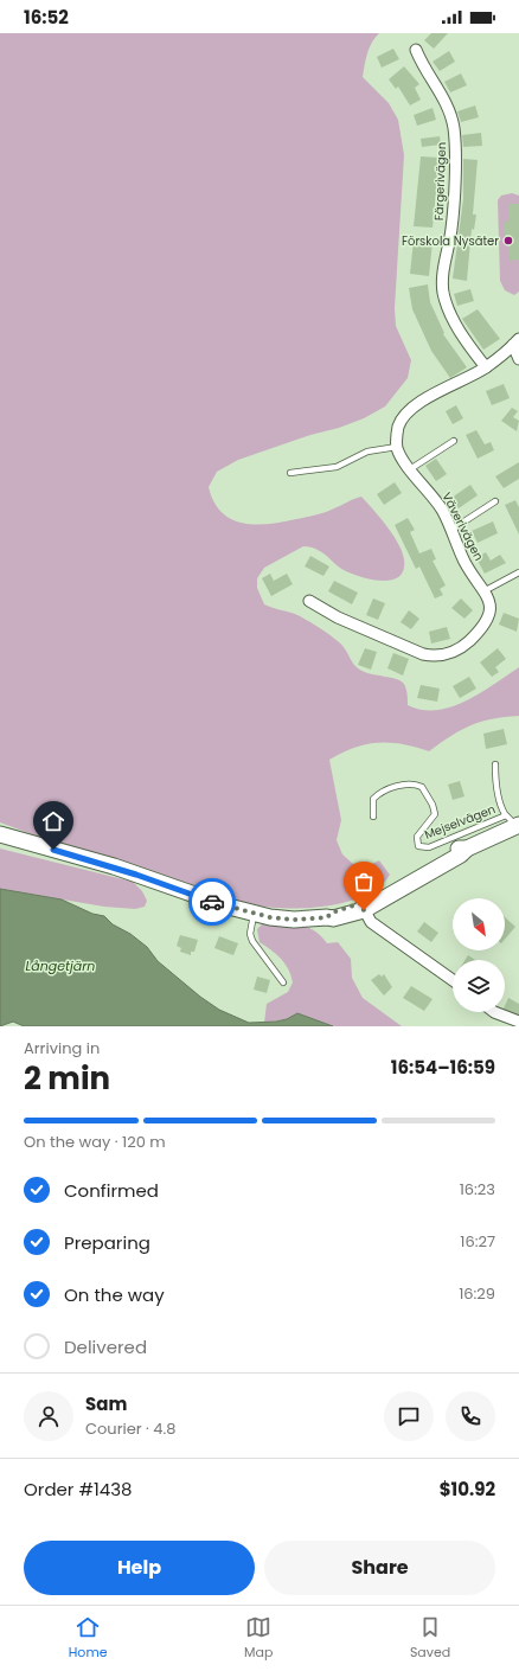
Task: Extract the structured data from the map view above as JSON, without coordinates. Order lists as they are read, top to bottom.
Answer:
{
  "streets": {
    "street": ["Färgerivägen", "Väverivägen"],
    "lane": ["Mejselvägen"]
  },
  "water": ["Långetjärn"],
  "places": ["Förskola Nysäter"],
  "north": "bottom right",
  "page": {
    "status": "16:52",
    "heading": ["2 min", "Arriving in", "16:54–16:59"],
    "panel": [
      "Sam",
      "Courier · 4.8",
      "Order #1438",
      "$10.92"
    ],
    "bar": "On the way · 120 m",
    "list": [
      ["Confirmed", "16:23"],
      ["Preparing", "16:27"],
      ["On the way", "16:29"],
      "Delivered"
    ],
    "buttons": ["Help", "Share"],
    "tabs": ["Home", "Map", "Saved"]
  }
}
